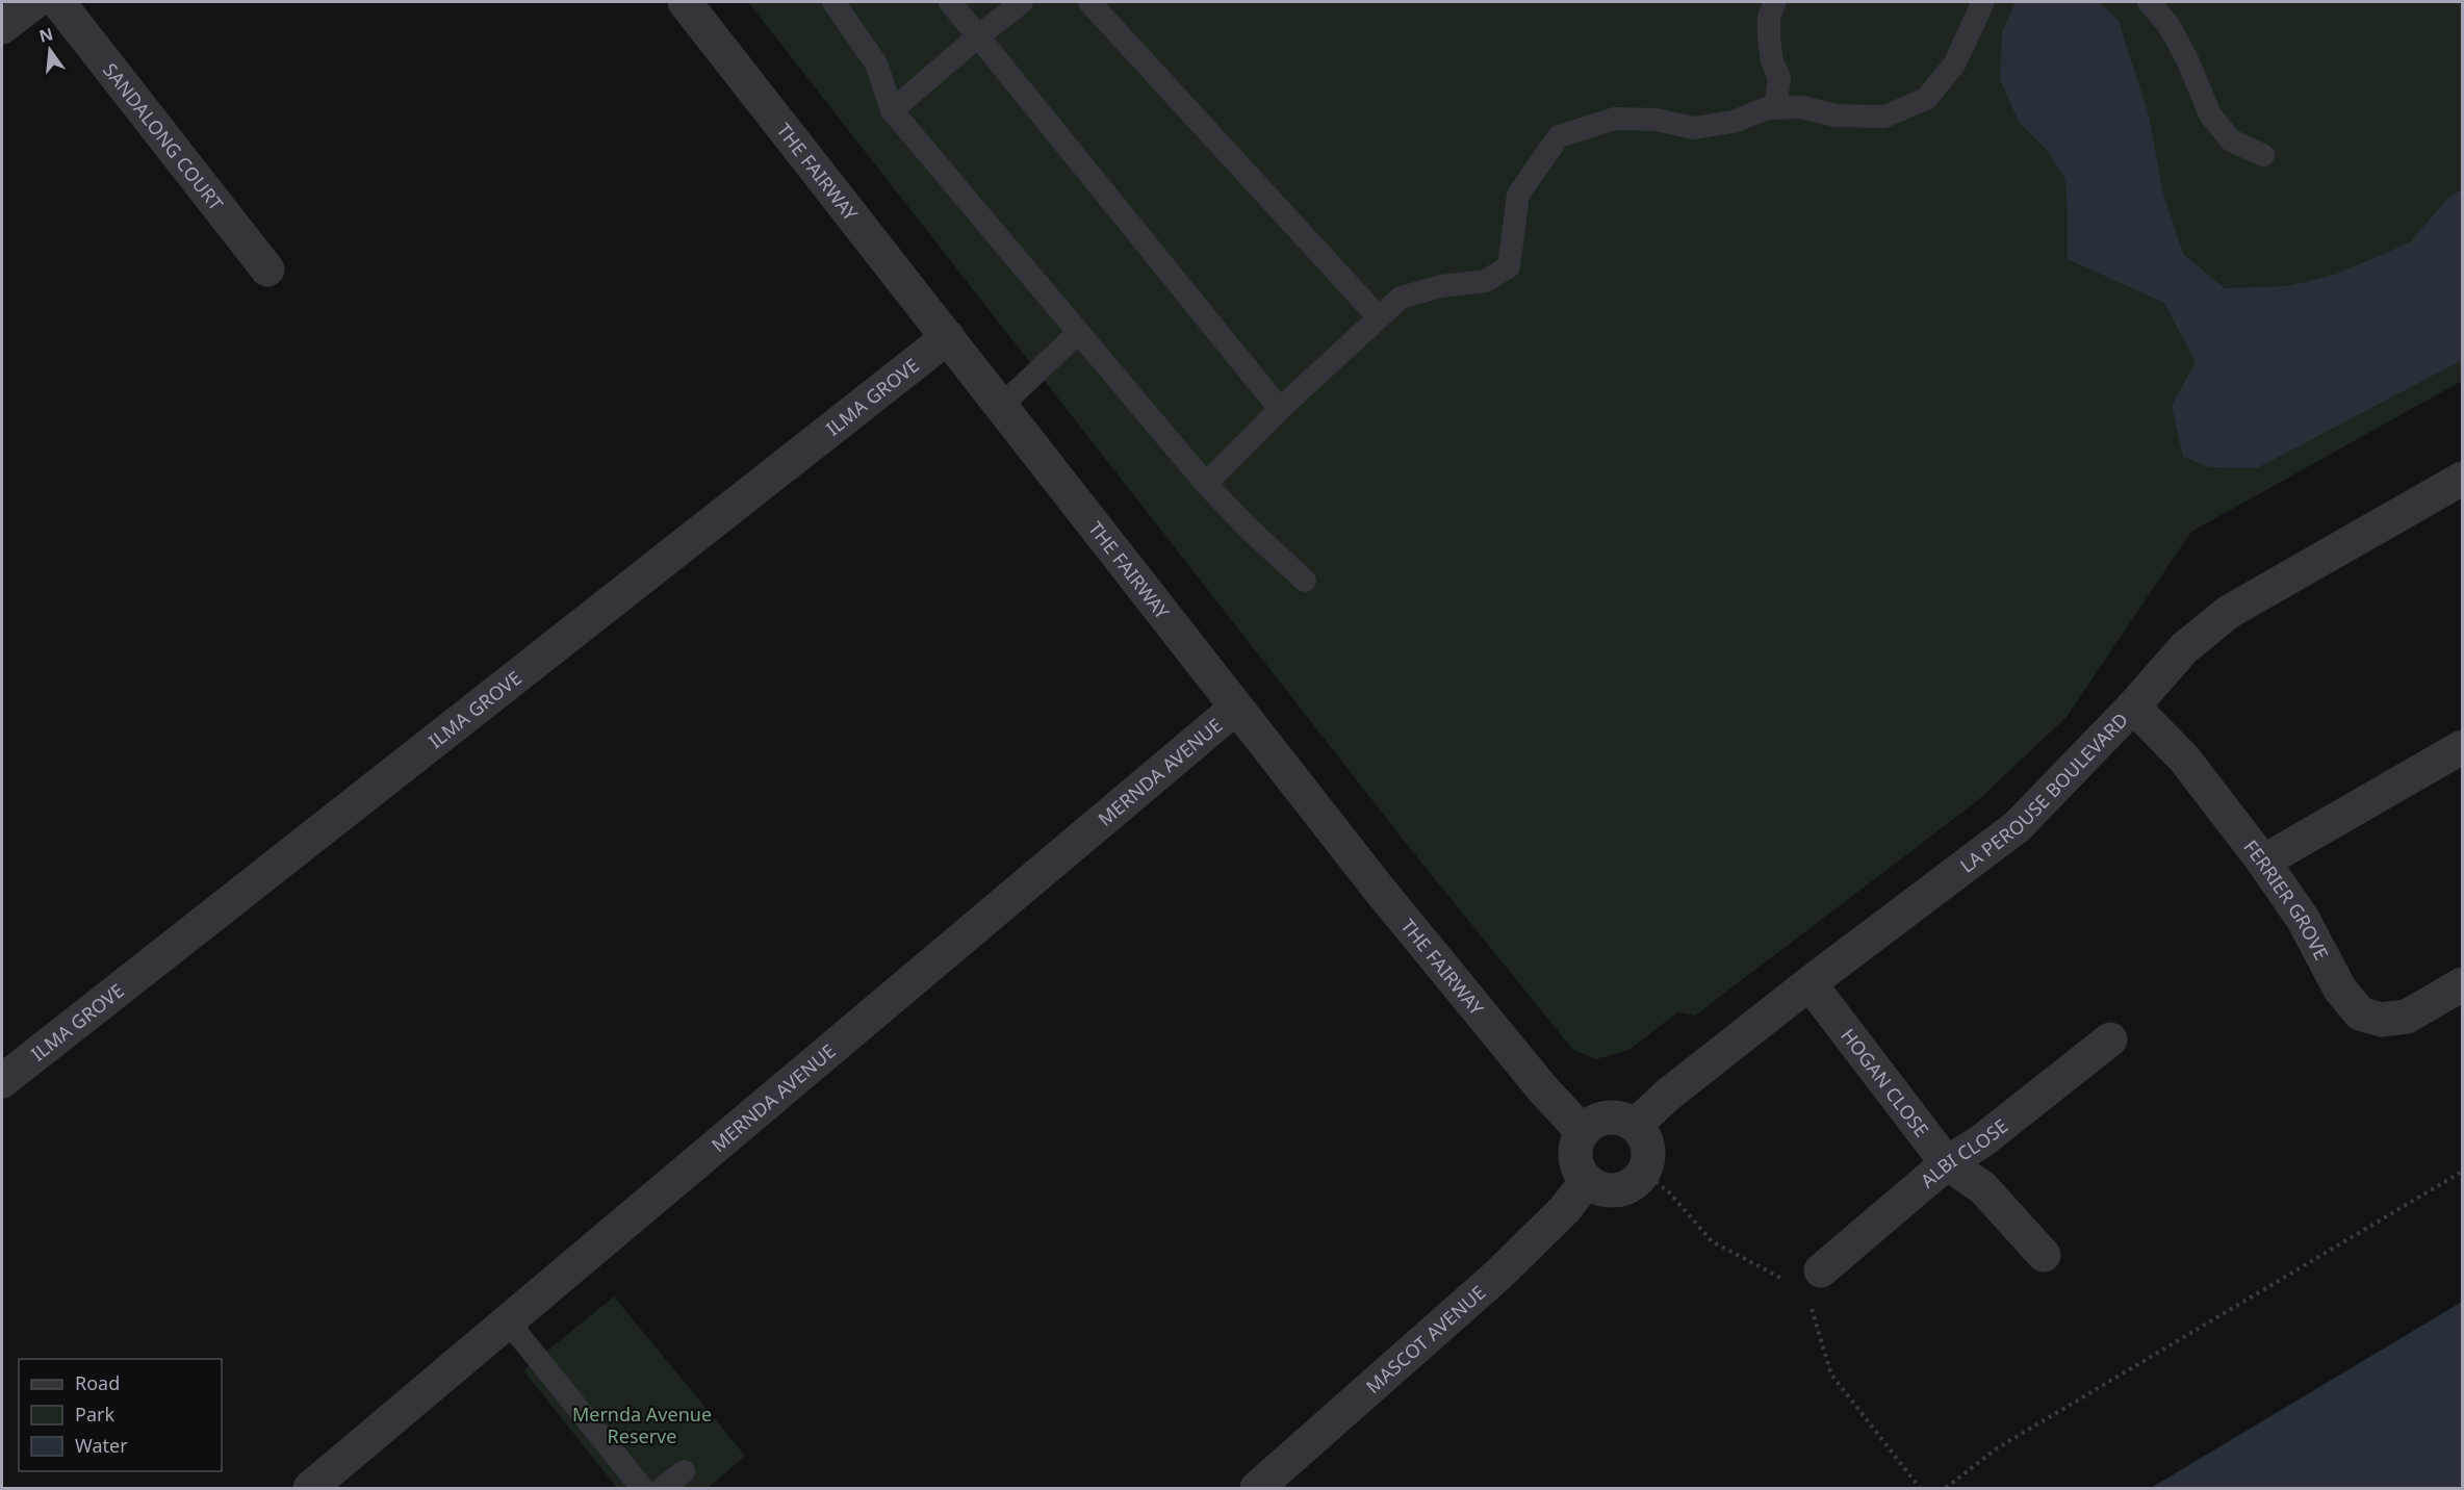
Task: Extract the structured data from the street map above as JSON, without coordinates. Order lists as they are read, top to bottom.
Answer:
{
  "streets": {
    "street": [
      "SANDALONG COURT",
      "THE FAIRWAY",
      "ILMA GROVE",
      "MERNDA AVENUE",
      "LA PEROUSE BOULEVARD",
      "FERRIER GROVE",
      "HOGAN CLOSE",
      "ALBI CLOSE",
      "MASCOT AVENUE"
    ]
  },
  "crossings": [
    ["THE FAIRWAY", "ILMA GROVE"],
    ["THE FAIRWAY", "MERNDA AVENUE"],
    ["THE FAIRWAY", "LA PEROUSE BOULEVARD"],
    ["THE FAIRWAY", "MASCOT AVENUE"],
    ["LA PEROUSE BOULEVARD", "FERRIER GROVE"],
    ["LA PEROUSE BOULEVARD", "HOGAN CLOSE"],
    ["LA PEROUSE BOULEVARD", "MASCOT AVENUE"],
    ["HOGAN CLOSE", "ALBI CLOSE"]
  ],
  "parks": ["Mernda Avenue Reserve"],
  "legend": ["Road", "Park", "Water"],
  "north": "top"
}
